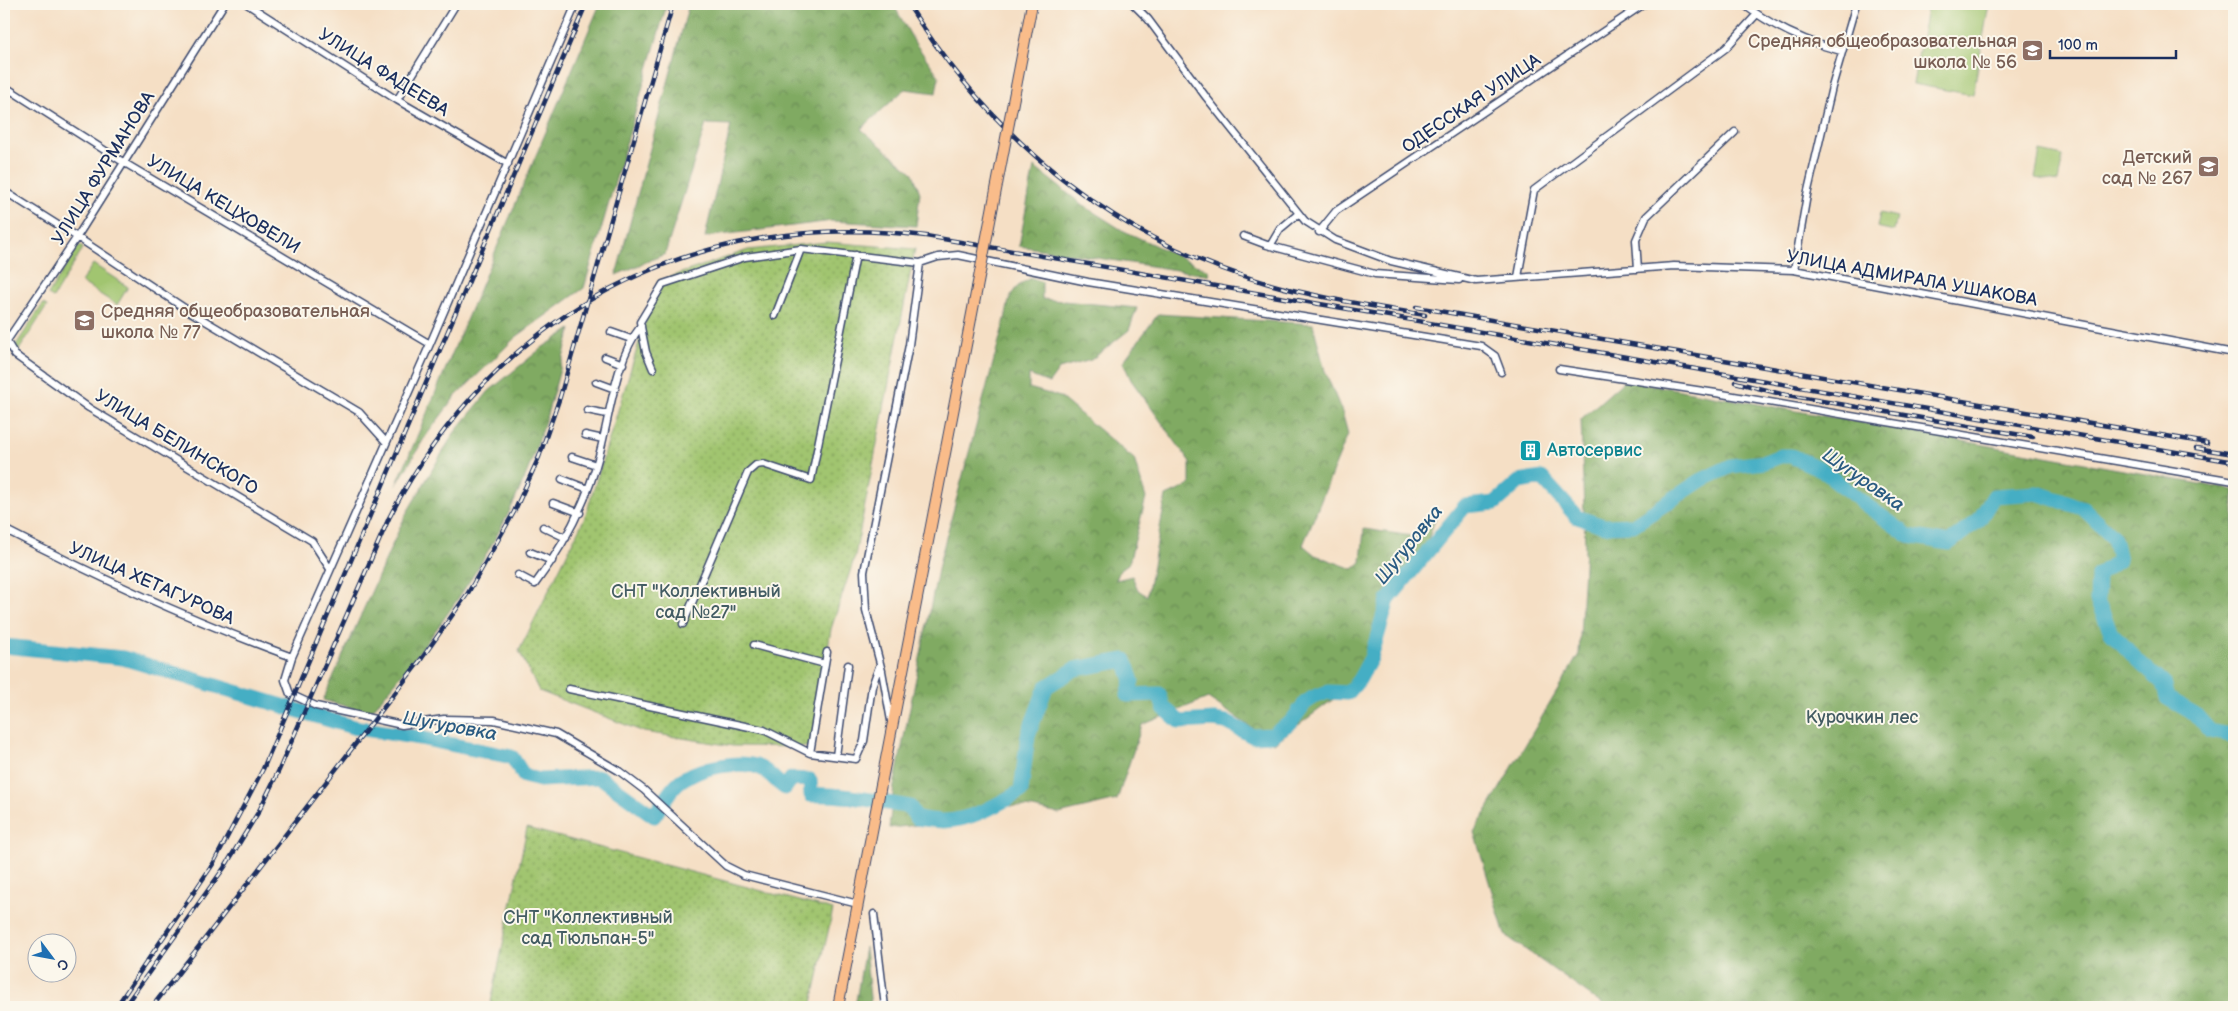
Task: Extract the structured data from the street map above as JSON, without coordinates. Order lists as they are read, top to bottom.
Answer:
{
  "streets": {
    "street": [
      "УЛИЦА ФАДЕЕВА",
      "ОДЕССКАЯ УЛИЦА",
      "УЛИЦА ФУРМАНОВА",
      "УЛИЦА КЕЦХОВЕЛИ",
      "УЛИЦА АДМИРАЛА УШАКОВА",
      "УЛИЦА БЕЛИНСКОГО",
      "УЛИЦА ХЕТАГУРОВА"
    ]
  },
  "crossings": [
    ["ОДЕССКАЯ УЛИЦА", "УЛИЦА АДМИРАЛА УШАКОВА"],
    ["УЛИЦА ФУРМАНОВА", "УЛИЦА КЕЦХОВЕЛИ"],
    ["УЛИЦА ФУРМАНОВА", "УЛИЦА БЕЛИНСКОГО"]
  ],
  "water": ["Шугуровка"],
  "parks": ["СНТ \"Коллективный сад №27\"", "Курочкин лес", "СНТ \"Коллективный сад Тюльпан-5\""],
  "places": {
    "school or university": ["Средняя общеобразовательная школа № 56", "Детский сад № 267", "Средняя общеобразовательная школа № 77"],
    "building": ["Автосервис"]
  },
  "scale_bar": "100 m",
  "north": "bottom right"
}
